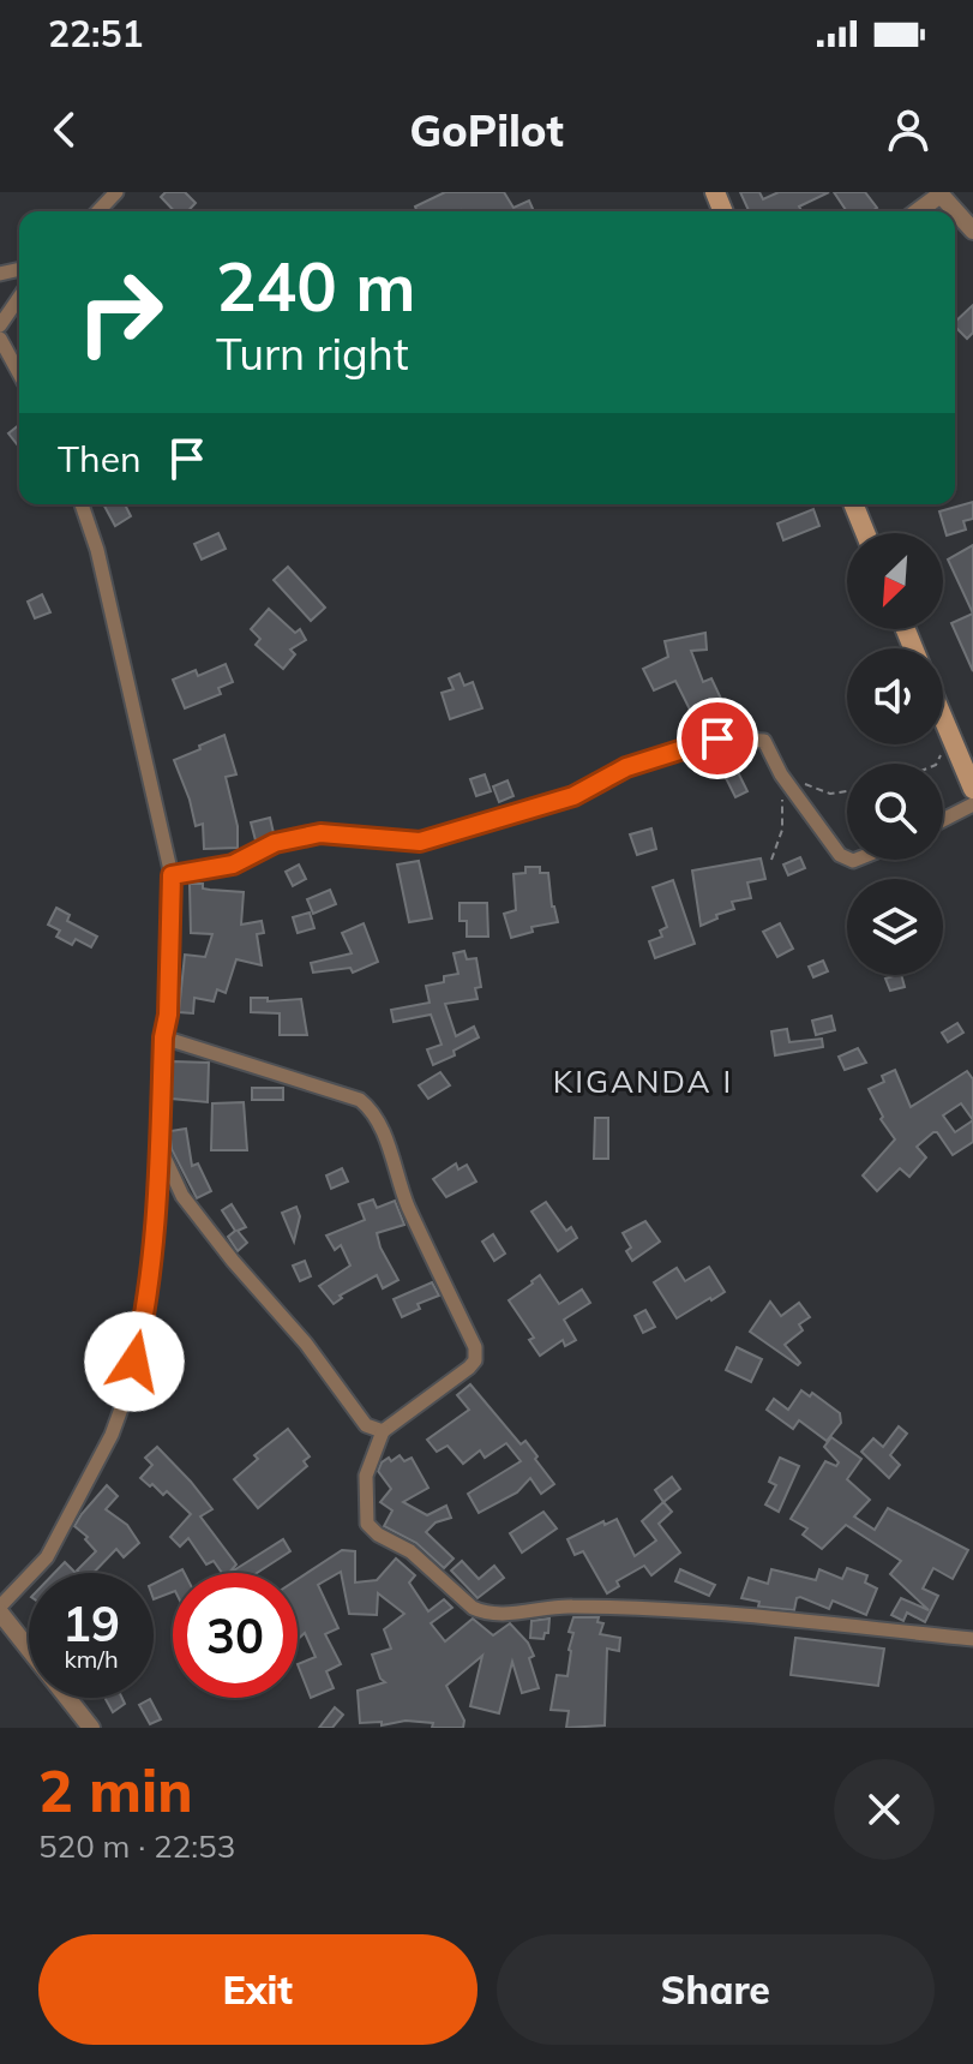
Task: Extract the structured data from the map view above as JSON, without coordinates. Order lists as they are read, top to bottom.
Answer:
{
  "districts": ["KIGANDA I"],
  "north": "bottom left",
  "page": {
    "status": "22:51",
    "header": "GoPilot",
    "turn": ["240 m", "Turn right"],
    "then": "Then",
    "speed": "19 km/h",
    "limit": "30",
    "heading": ["2 min", "520 m · 22:53"],
    "buttons": ["Exit", "Share"]
  }
}
